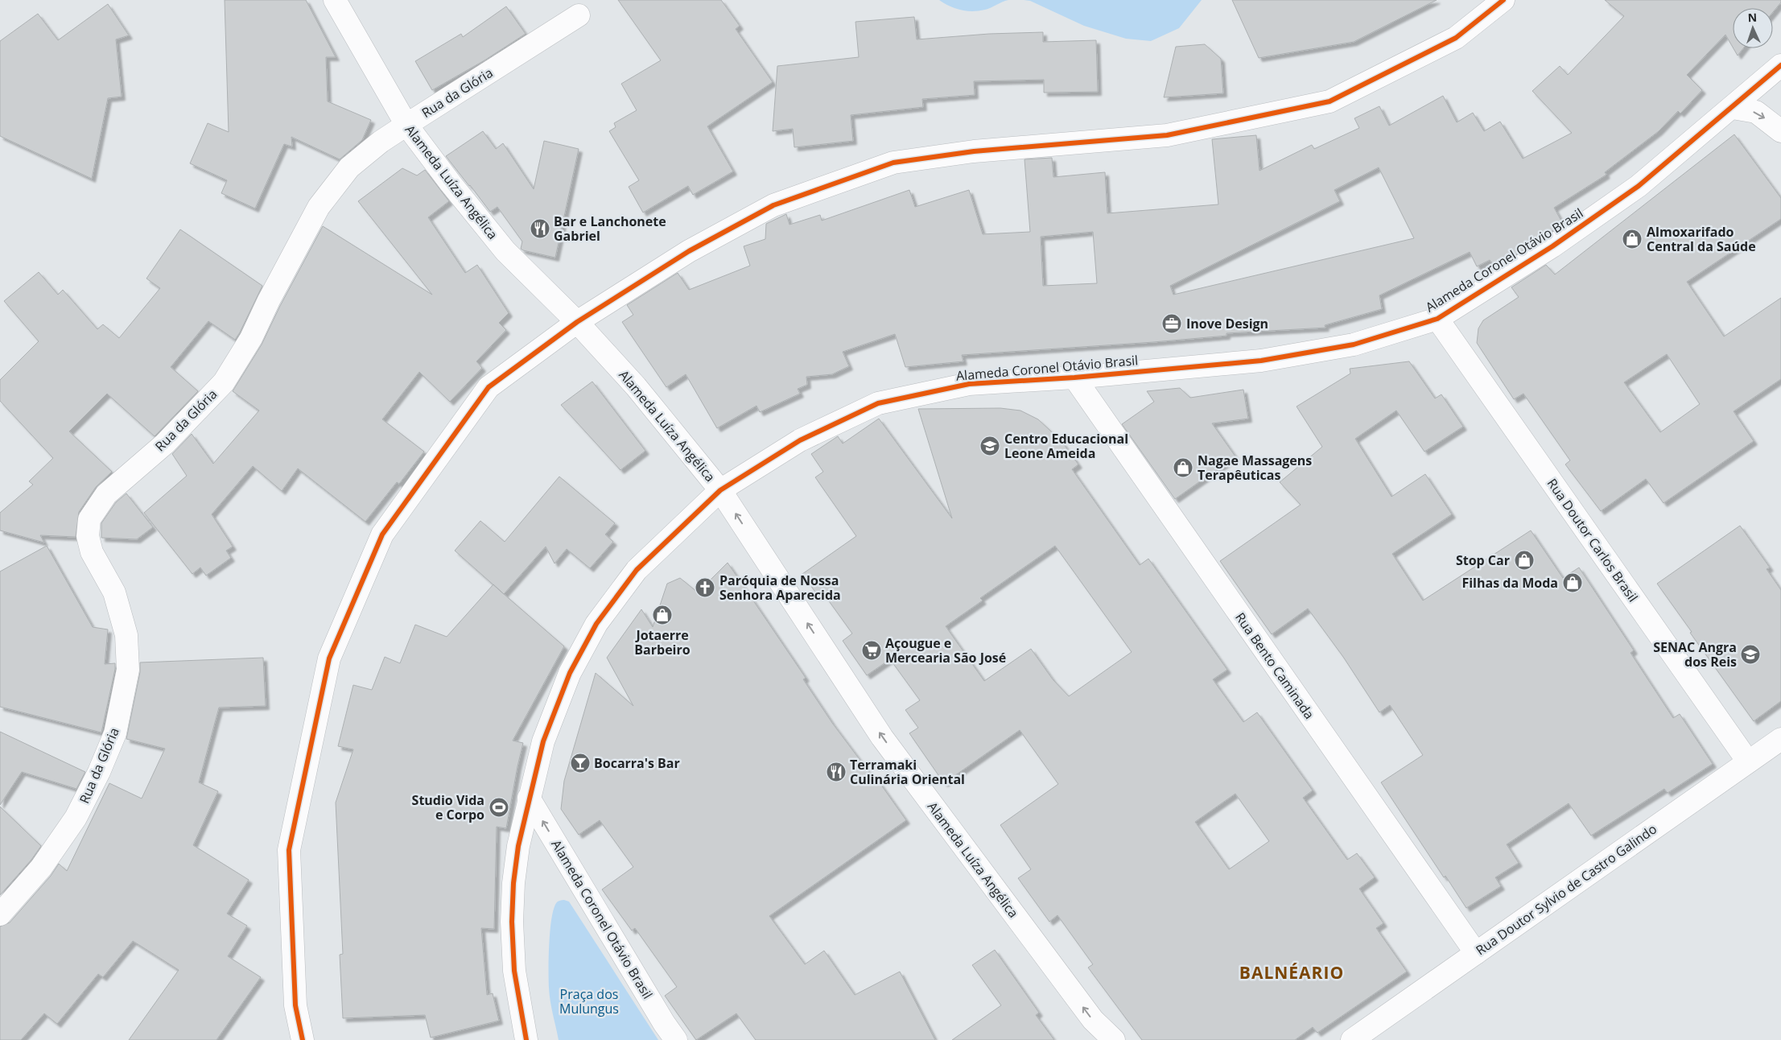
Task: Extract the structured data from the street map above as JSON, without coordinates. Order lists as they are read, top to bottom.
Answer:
{
  "streets": {
    "street": [
      "Rua da Glória",
      "Alameda Luíza Angélica",
      "Alameda Coronel Otávio Brasil",
      "Rua Doutor Carlos Brasil",
      "Rua Bento Caminada",
      "Rua Doutor Sylvio de Castro Galindo"
    ]
  },
  "crossings": [
    ["Rua da Glória", "Alameda Luíza Angélica"],
    ["Alameda Luíza Angélica", "Alameda Coronel Otávio Brasil"],
    ["Alameda Coronel Otávio Brasil", "Rua Doutor Carlos Brasil"],
    ["Alameda Coronel Otávio Brasil", "Rua Bento Caminada"],
    ["Rua Doutor Carlos Brasil", "Rua Doutor Sylvio de Castro Galindo"],
    ["Rua Bento Caminada", "Rua Doutor Sylvio de Castro Galindo"]
  ],
  "one_way": ["Alameda Luíza Angélica"],
  "districts": ["BALNÉARIO"],
  "parks": ["Praça dos Mulungus"],
  "places": {
    "restaurant": ["Bar e Lanchonete Gabriel", "Terramaki Culinária Oriental"],
    "shop": [
      "Almoxarifado Central da Saúde",
      "Nagae Massagens Terapêuticas",
      "Stop Car",
      "Filhas da Moda",
      "Jotaerre Barbeiro"
    ],
    "office": ["Inove Design"],
    "school or university": ["Centro Educacional Leone Ameida", "SENAC Angra dos Reis"],
    "church": ["Paróquia de Nossa Senhora Aparecida"],
    "supermarket": ["Açougue e Mercearia São José"],
    "bar": ["Bocarra's Bar"],
    "sports": ["Studio Vida e Corpo"]
  },
  "north": "top"
}
